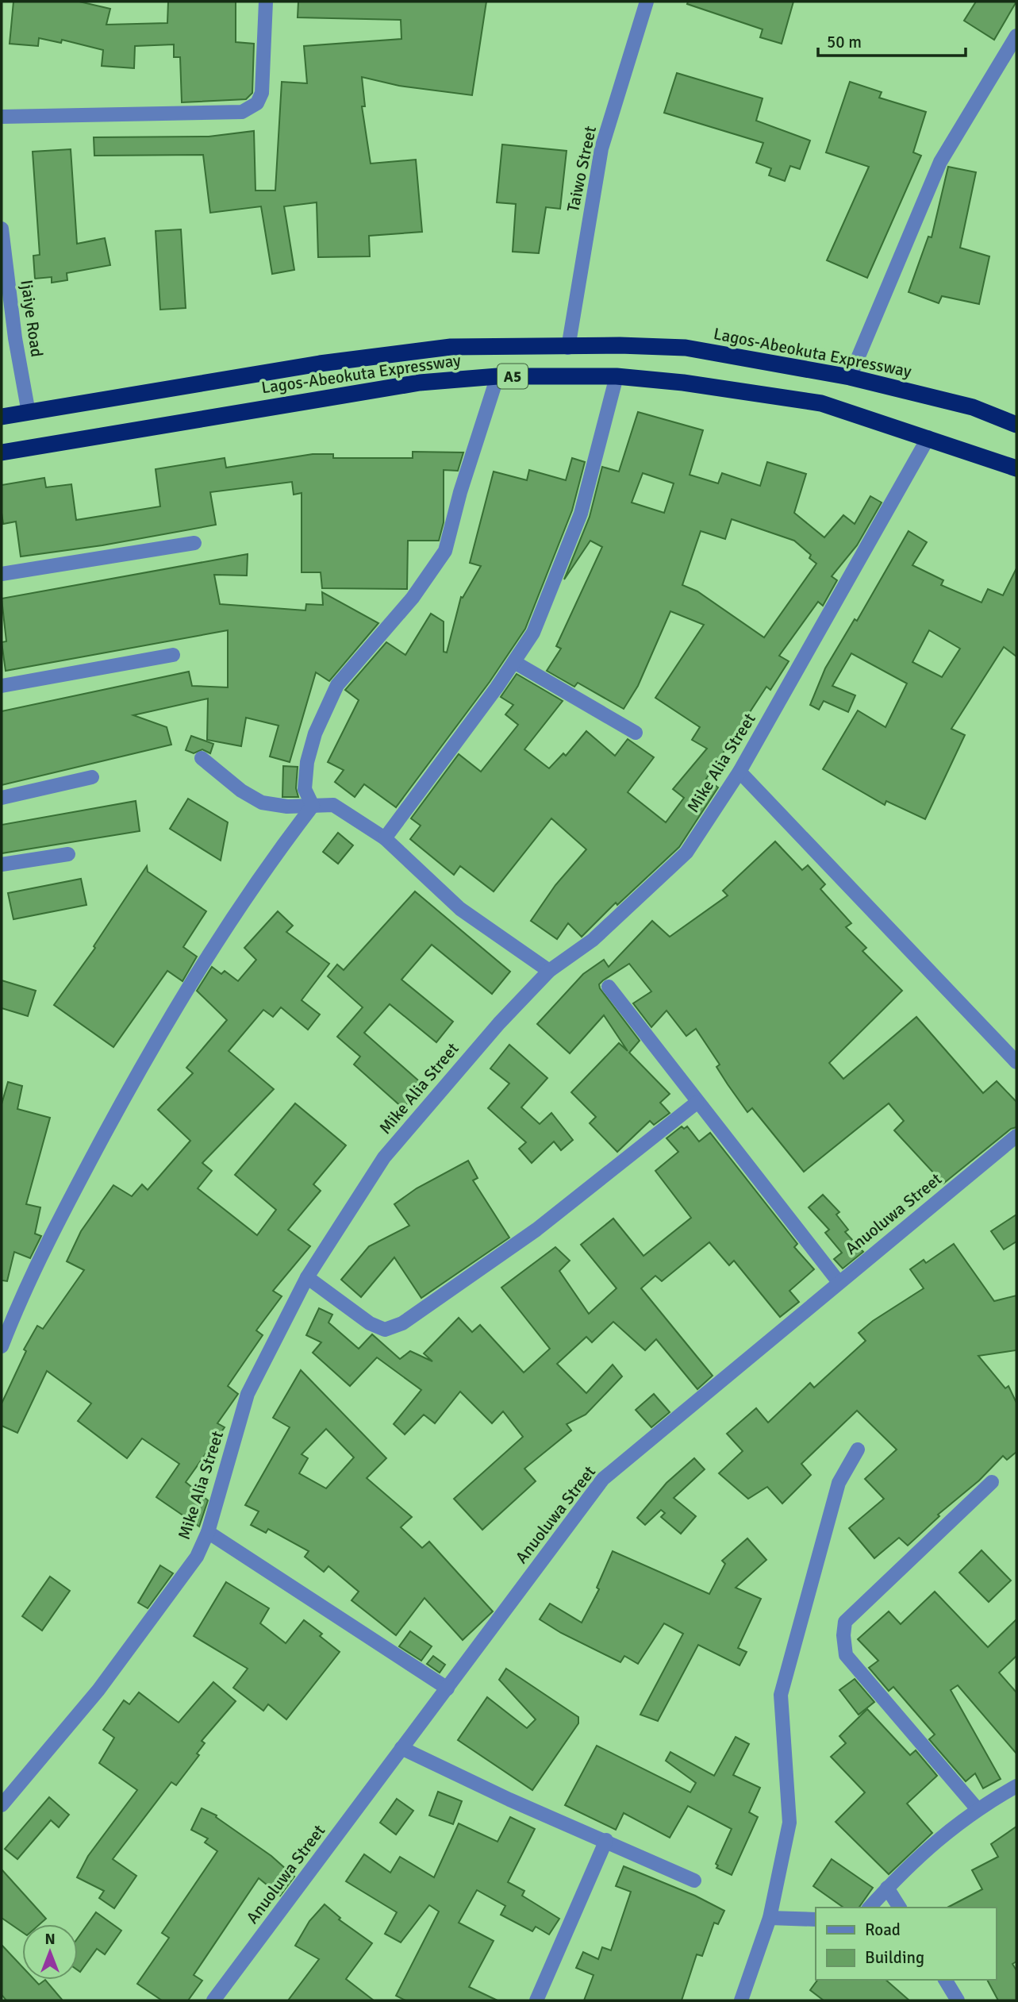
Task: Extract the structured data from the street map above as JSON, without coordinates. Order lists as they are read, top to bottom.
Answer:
{
  "streets": {
    "highway": ["Lagos-Abeokuta Expressway", "A5"],
    "street": [
      "Taiwo Street",
      "Ijaiye Road",
      "Mike Alia Street",
      "Anuoluwa Street"
    ]
  },
  "crossings": [
    ["Taiwo Street", "Lagos-Abeokuta Expressway"],
    ["Ijaiye Road", "Lagos-Abeokuta Expressway"],
    ["Lagos-Abeokuta Expressway", "Mike Alia Street"]
  ],
  "legend": ["Road", "Building"],
  "scale_bar": "50 m",
  "north": "top"
}
